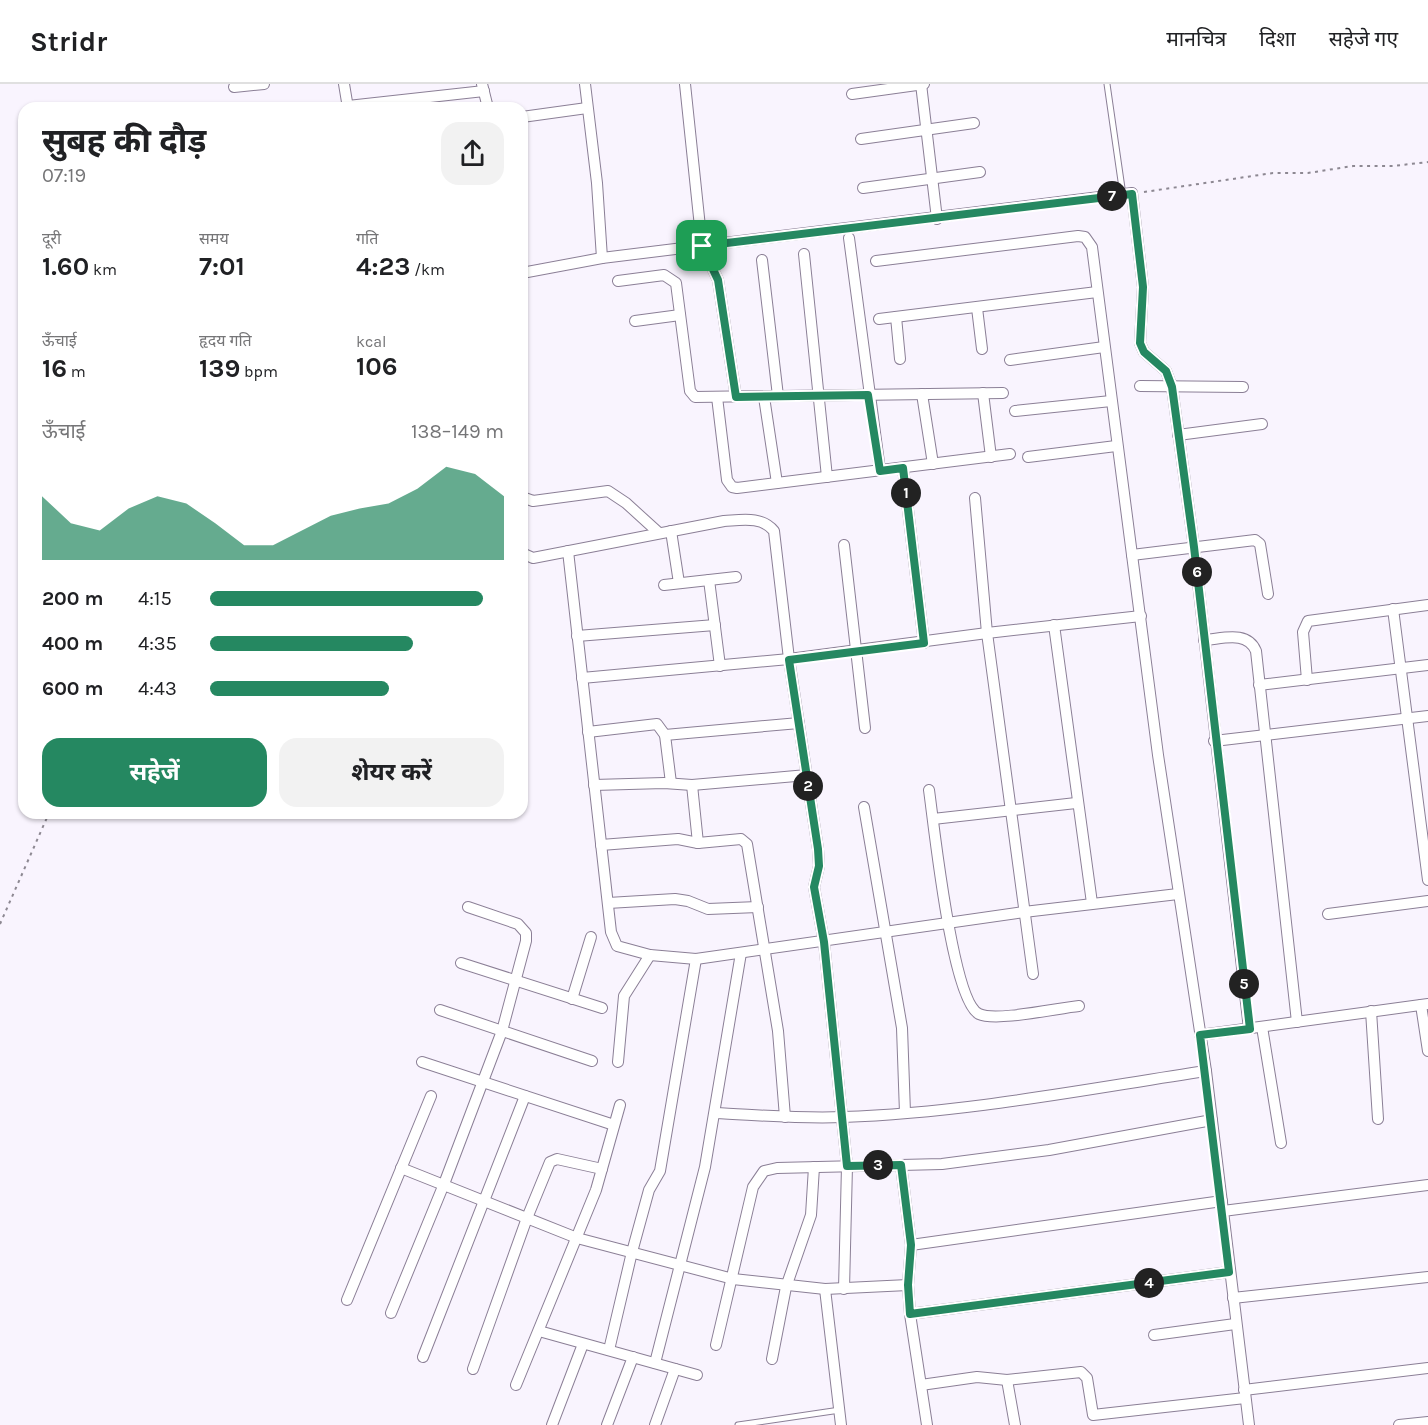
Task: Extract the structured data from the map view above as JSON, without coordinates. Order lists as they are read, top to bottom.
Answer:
{
  "page": {
    "header": "Stridr",
    "nav": ["मानचित्र", "दिशा", "सहेजे गए"],
    "heading": ["सुबह की दौड़", "07:19"],
    "pins": [
      "7",
      "1",
      "6",
      "2",
      "5",
      "3",
      "4"
    ],
    "stats": [
      ["दूरी", "1.60 km"],
      ["समय", "7:01"],
      ["गति", "4:23 /km"],
      ["ऊँचाई", "16 m"],
      ["हृदय गति", "139 bpm"],
      ["kcal", "106"]
    ],
    "chart": ["ऊँचाई", "138–149 m"],
    "list": [
      {
        "name": "200 m",
        "note": "4:15"
      },
      {
        "name": "400 m",
        "note": "4:35"
      },
      {
        "name": "600 m",
        "note": "4:43"
      }
    ],
    "buttons": ["सहेजें", "शेयर करें"]
  }
}
